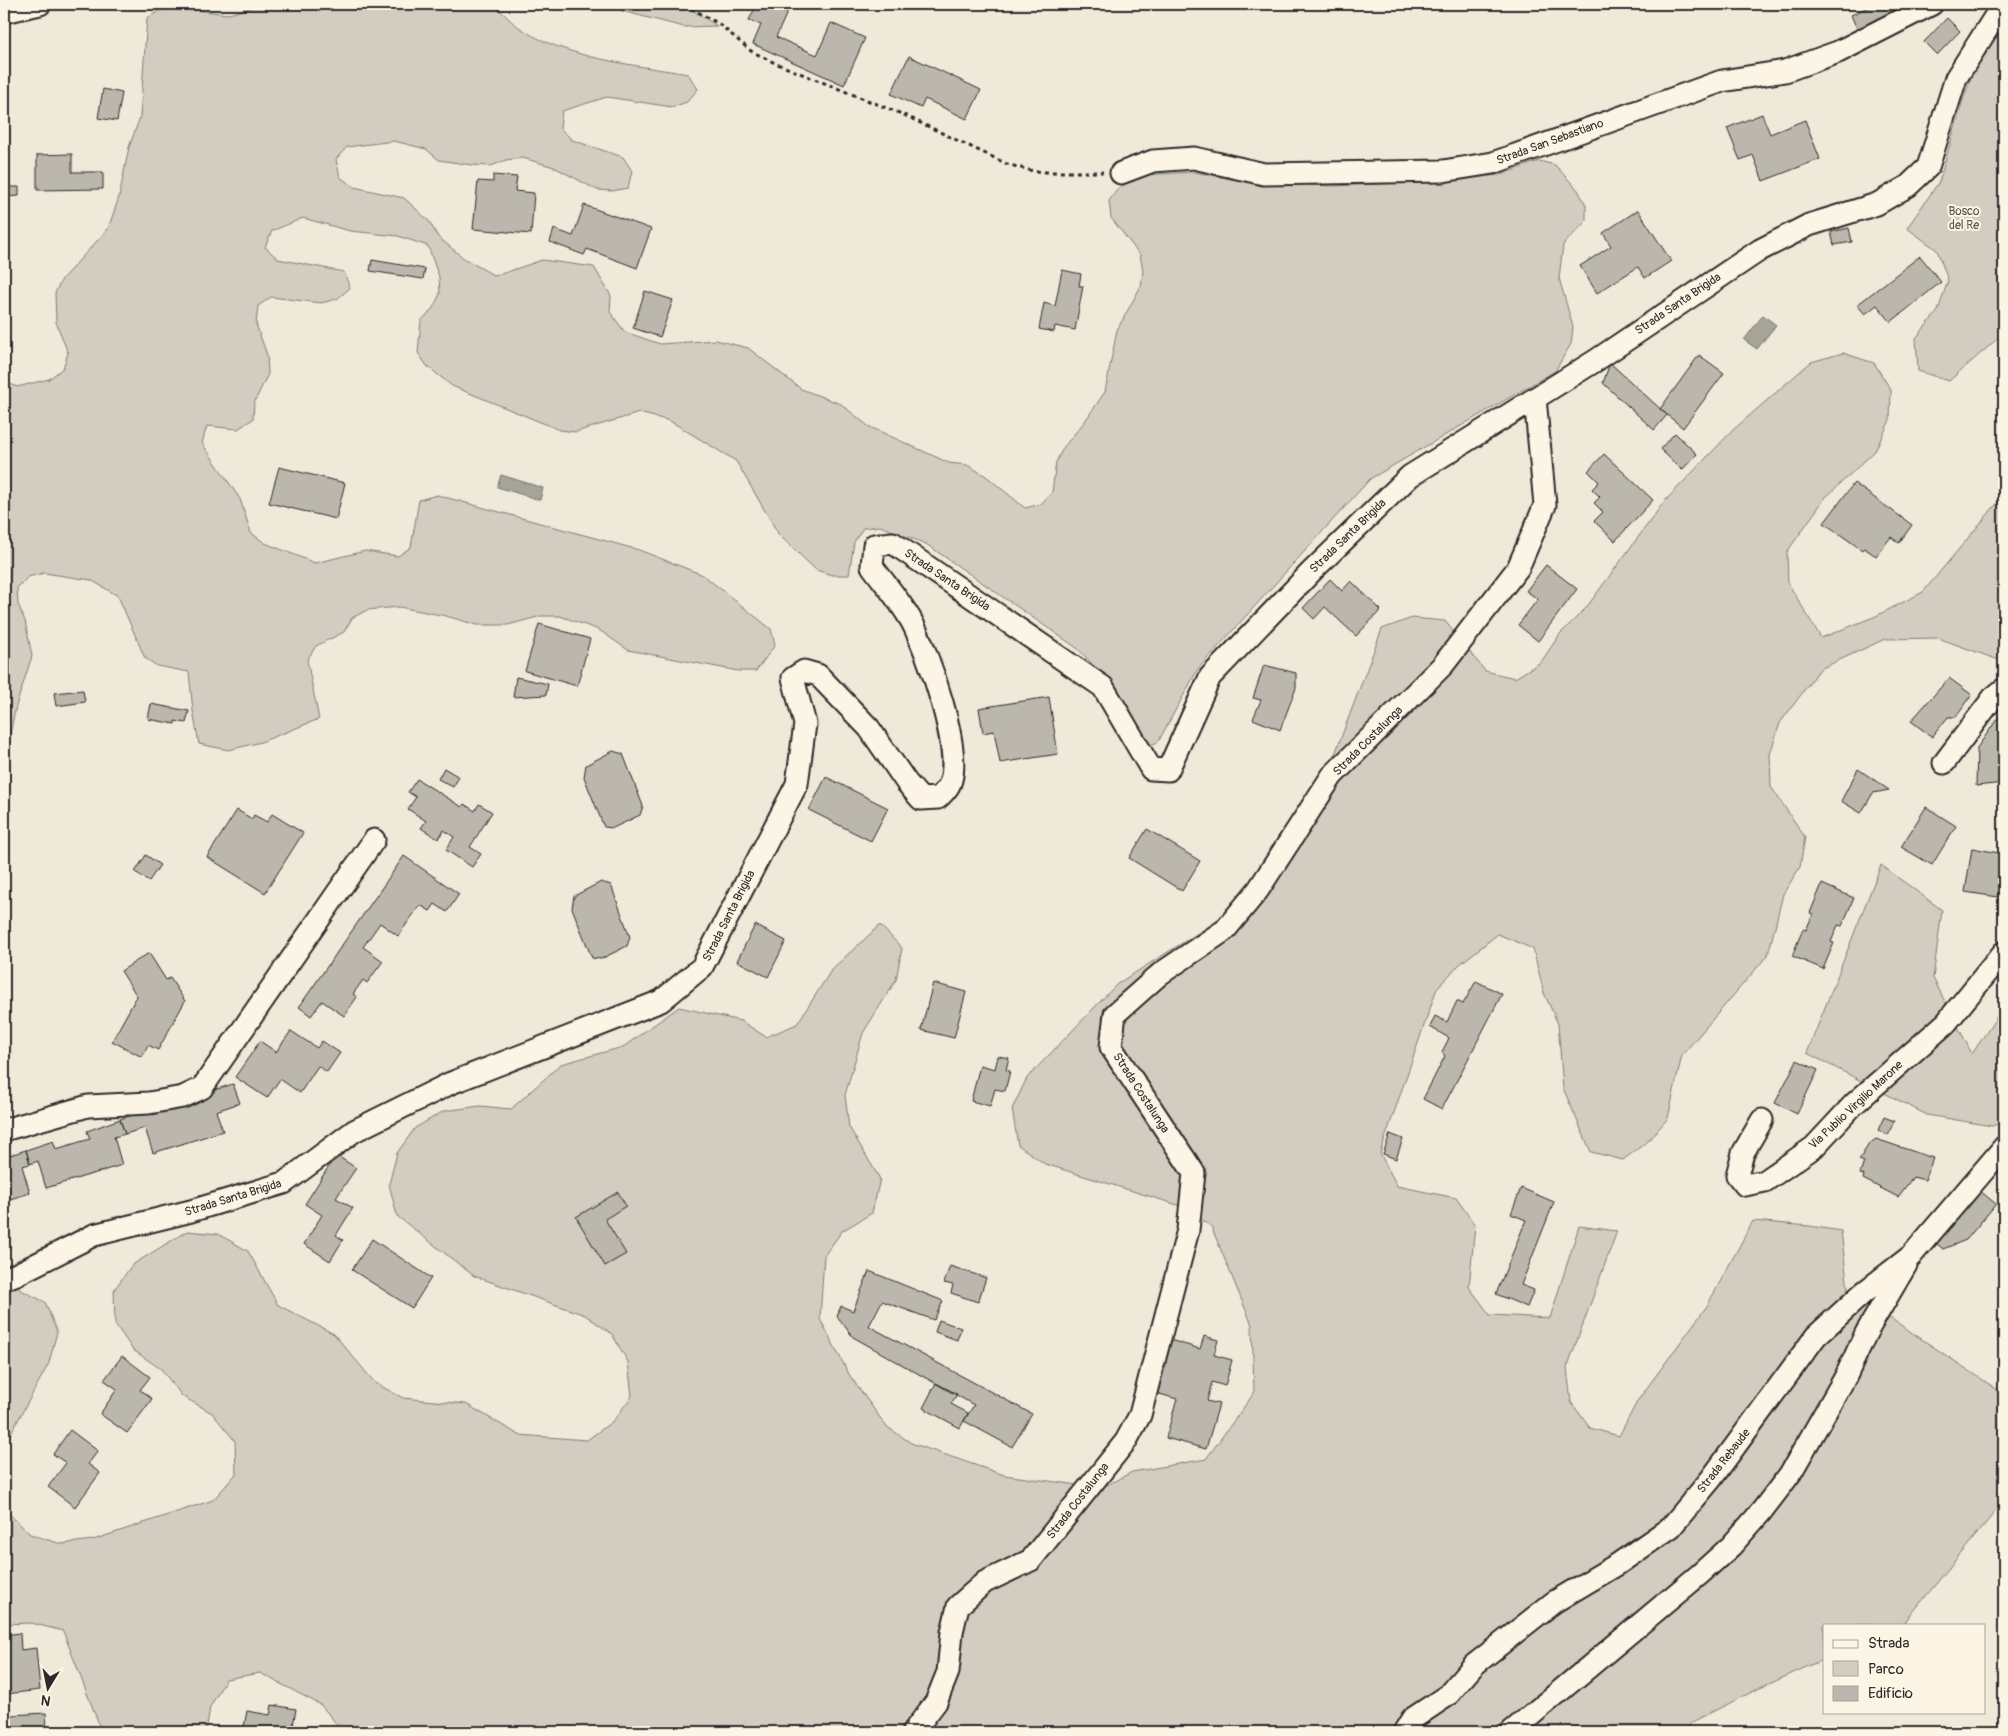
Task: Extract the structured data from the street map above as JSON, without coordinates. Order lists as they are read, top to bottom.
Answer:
{
  "streets": {
    "street": [
      "Strada San Sebastiano",
      "Strada Santa Brigida",
      "Strada Costalunga",
      "Via Publio Virgilio Marone",
      "Strada Rebaude"
    ]
  },
  "crossings": [
    ["Strada Santa Brigida", "Strada Costalunga"]
  ],
  "parks": ["Bosco del Re"],
  "legend": ["Strada", "Parco", "Edificio"],
  "north": "bottom"
}
